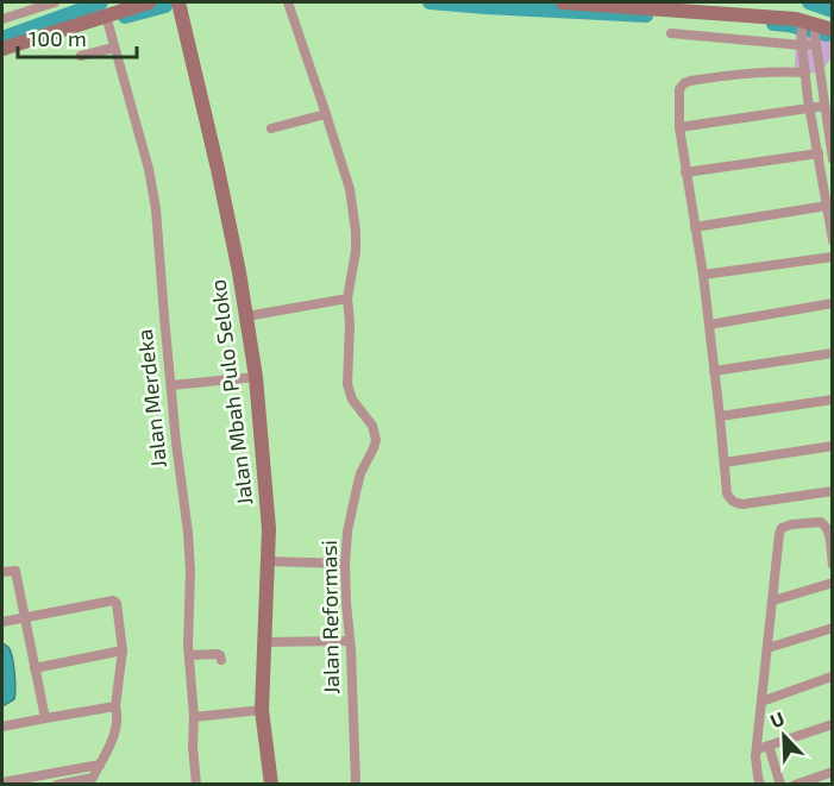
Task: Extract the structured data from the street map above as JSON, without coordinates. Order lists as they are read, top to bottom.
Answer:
{
  "streets": {
    "street": ["Jalan Mbah Pulo Seloko", "Jalan Merdeka", "Jalan Reformasi"]
  },
  "scale_bar": "100 m",
  "north": "top left"
}
